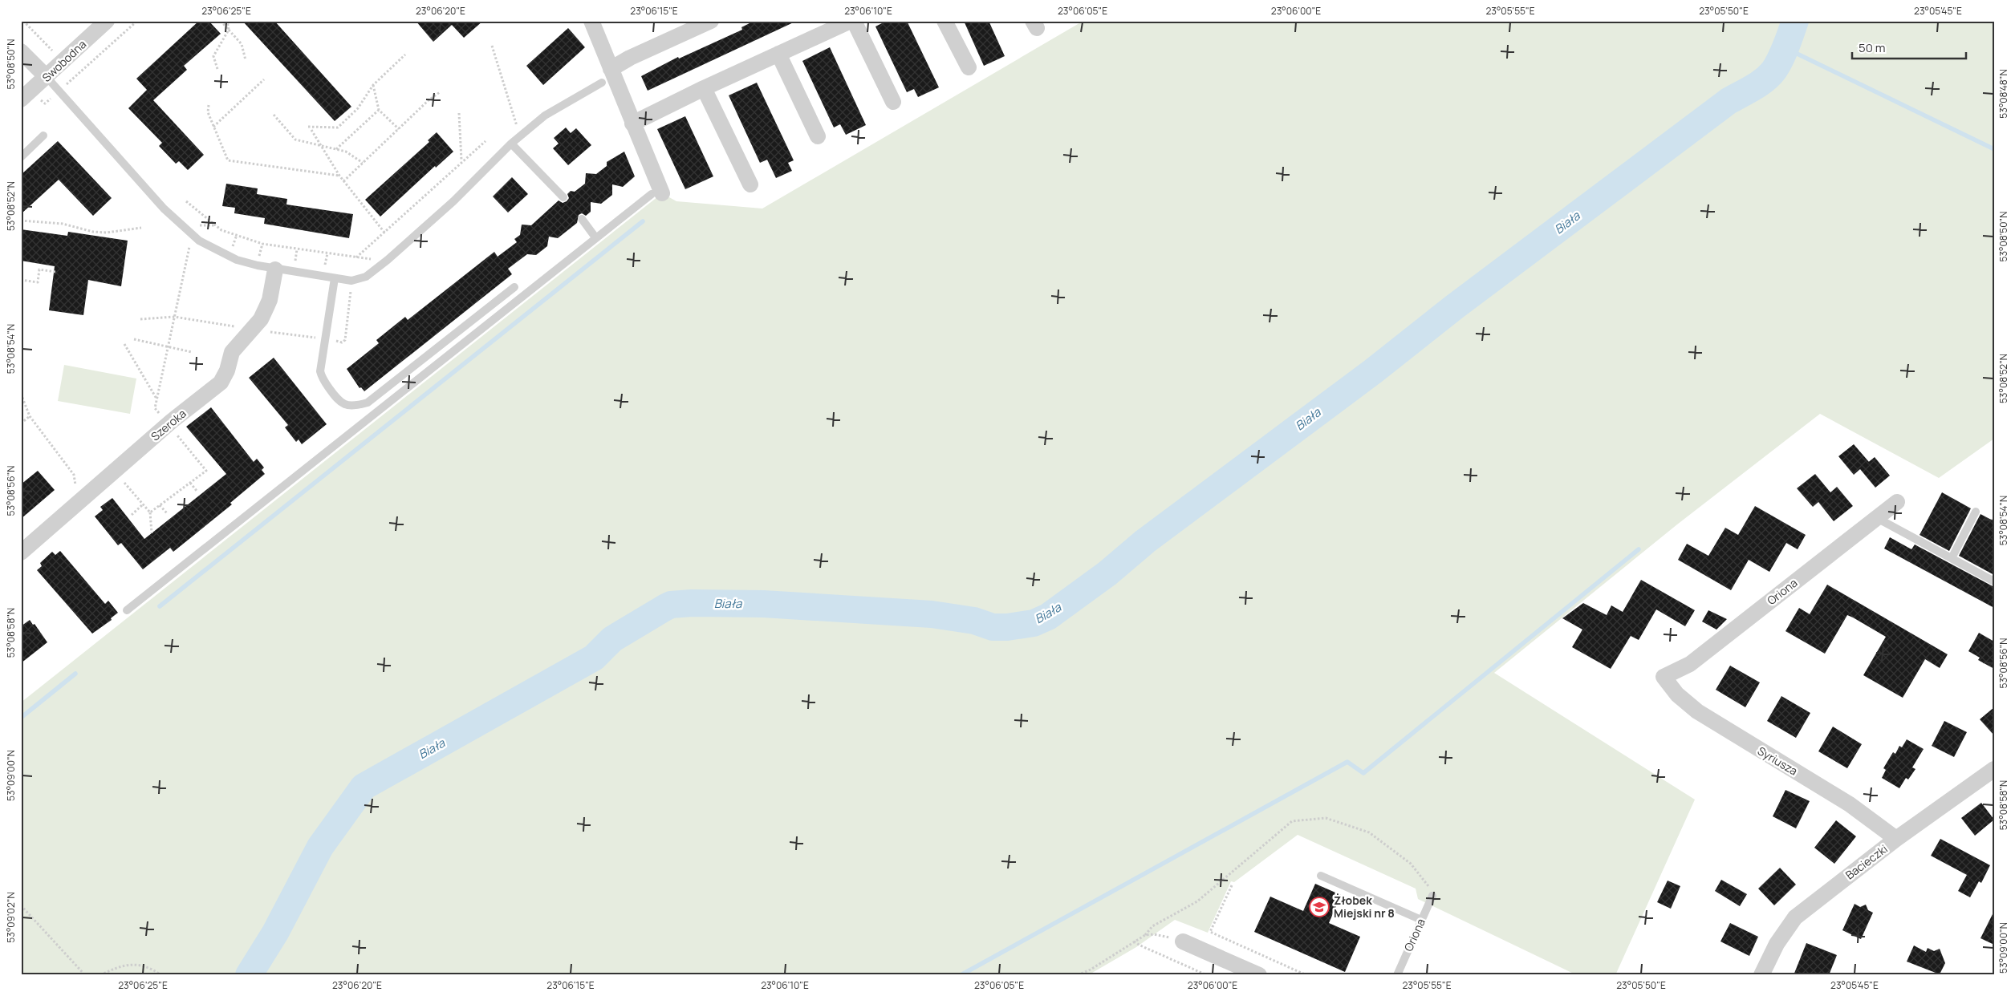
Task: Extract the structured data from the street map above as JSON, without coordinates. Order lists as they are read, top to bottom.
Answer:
{
  "streets": {
    "street": [
      "Swobodna",
      "Szeroka",
      "Oriona",
      "Syriusza",
      "Bacieczki"
    ]
  },
  "crossings": [
    ["Oriona", "Syriusza"],
    ["Syriusza", "Bacieczki"]
  ],
  "water": ["Biała"],
  "places": {
    "school or university": ["Żłobek Miejski nr 8"]
  },
  "scale_bar": "50 m",
  "coordinates": [
    "23°06'25\"E",
    "23°06'20\"E",
    "23°06'15\"E",
    "23°06'10\"E",
    "23°06'05\"E",
    "23°06'00\"E",
    "23°05'55\"E",
    "23°05'50\"E",
    "23°05'45\"E",
    "53°08'50\"N",
    "53°08'48\"N",
    "53°08'52\"N",
    "53°08'54\"N",
    "53°08'56\"N",
    "53°08'58\"N",
    "53°09'00\"N",
    "53°09'02\"N"
  ]
}
